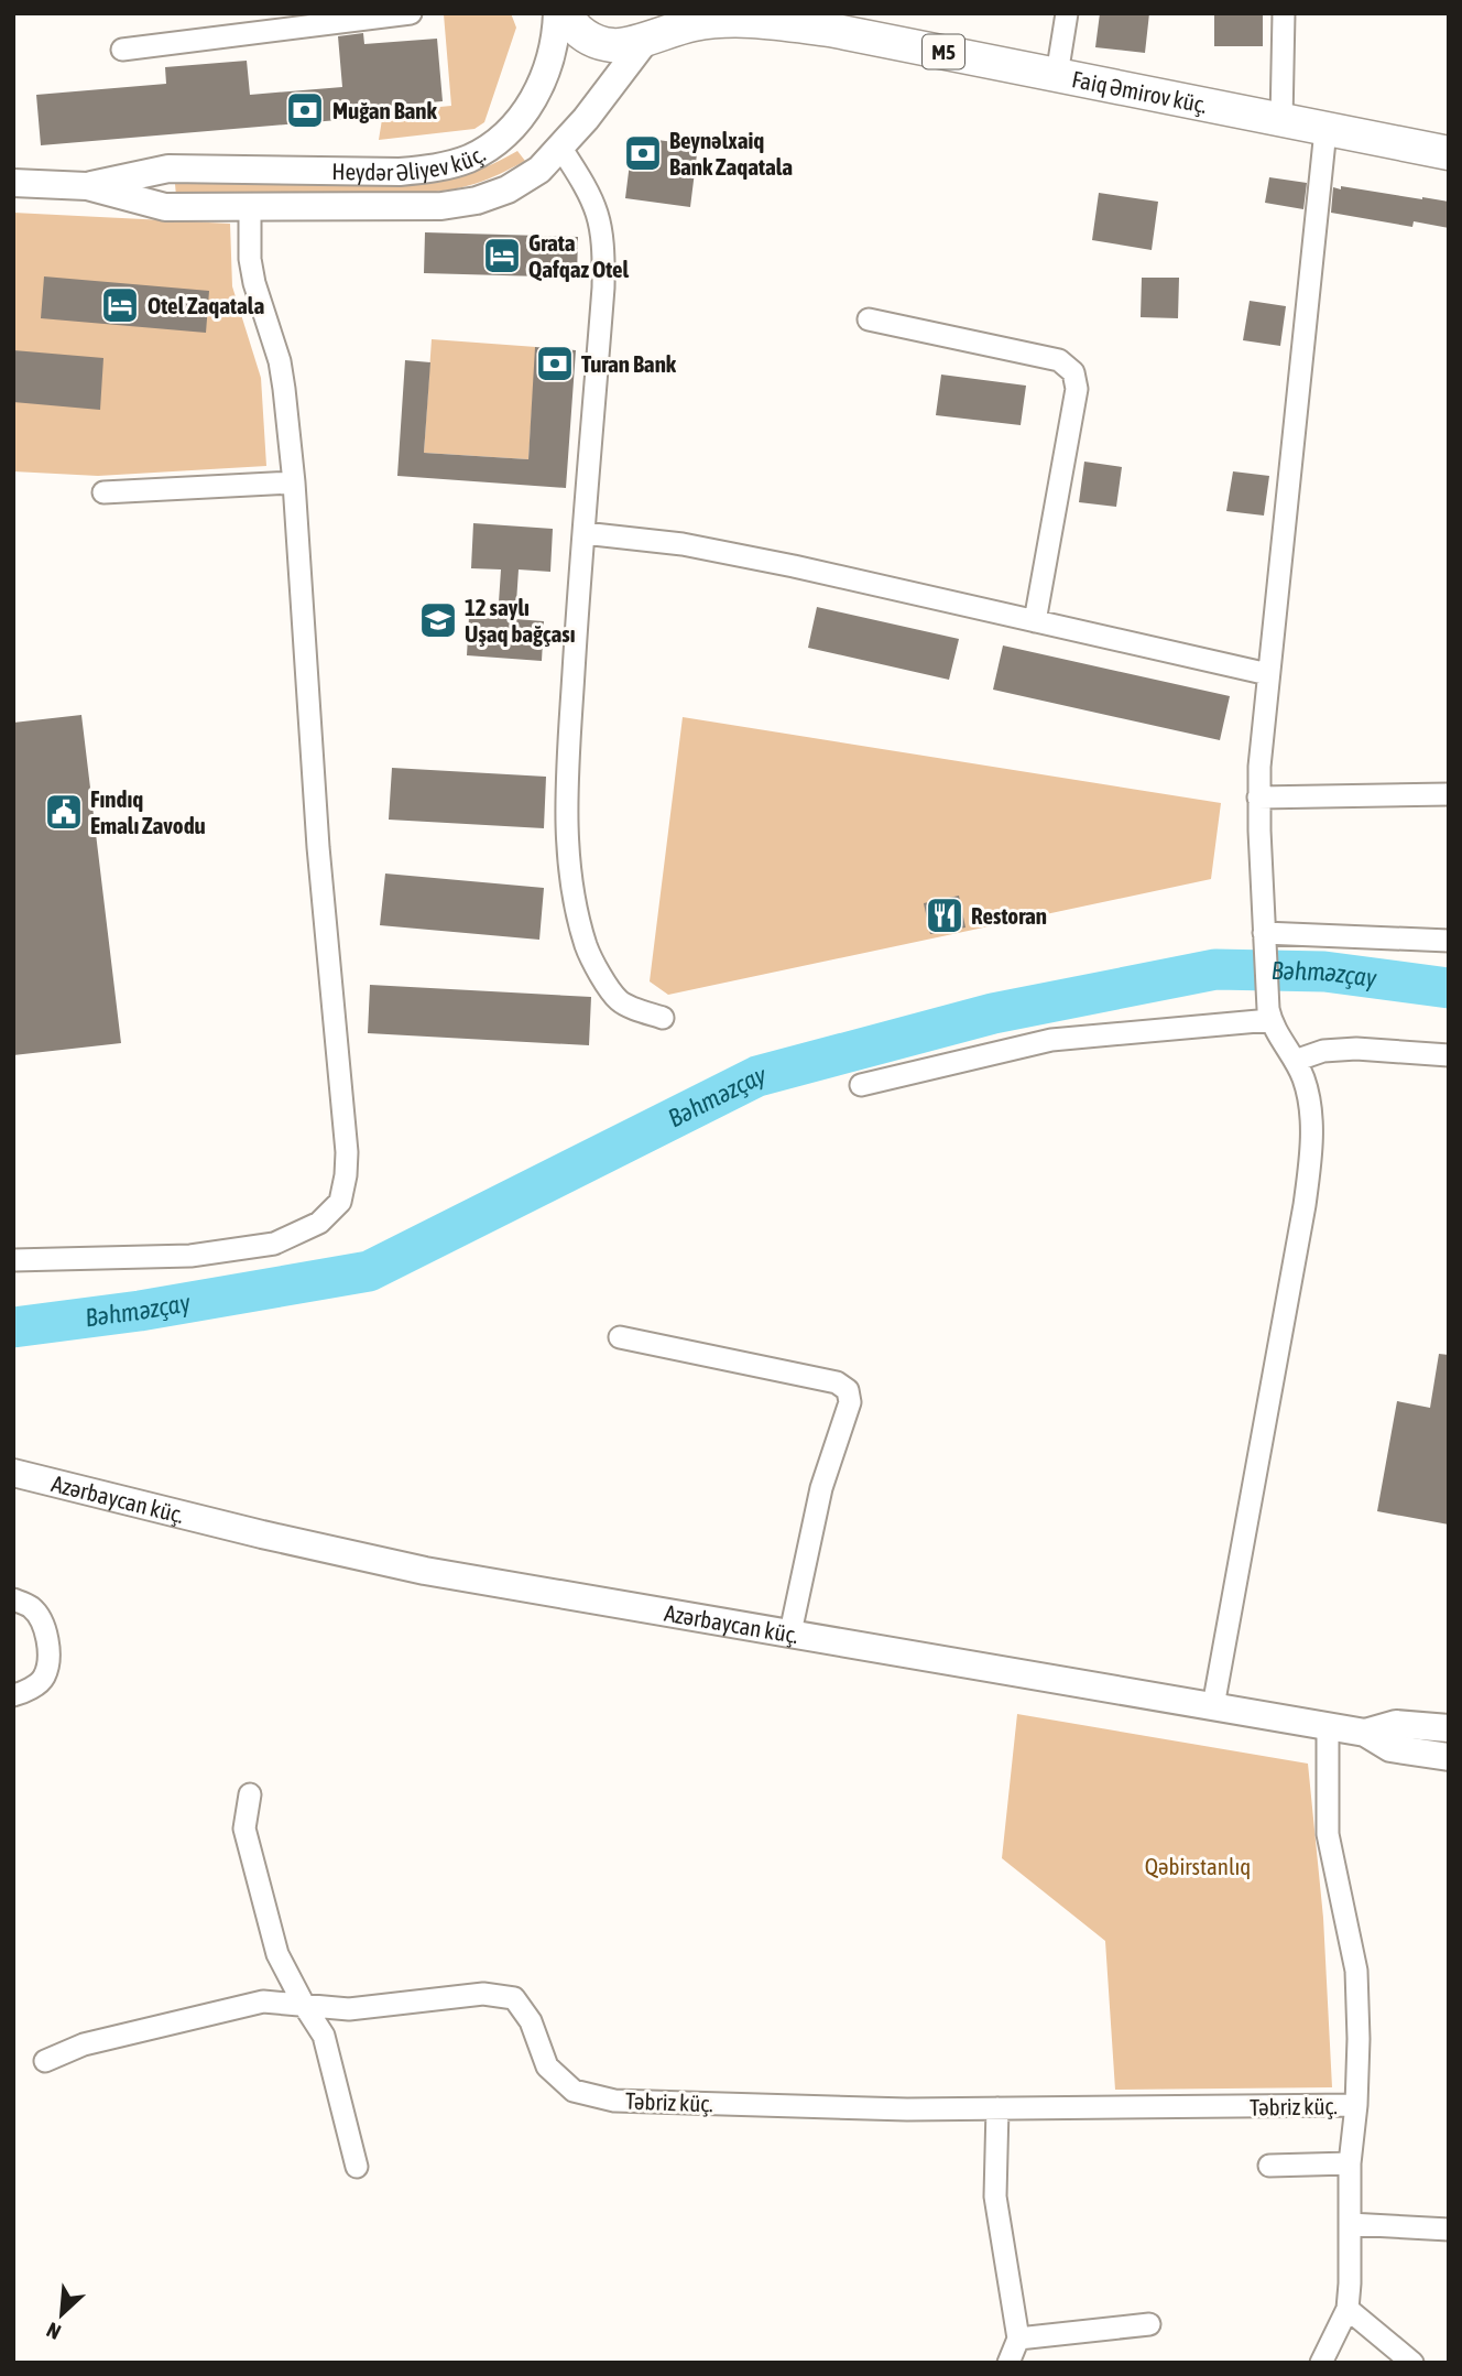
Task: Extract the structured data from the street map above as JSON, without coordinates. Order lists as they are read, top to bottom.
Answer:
{
  "streets": {
    "highway": ["M5", "Faiq Əmirov küç."],
    "main road": ["Heydər Əliyev küç.", "Azərbaycan küç."],
    "street": ["Təbriz küç."]
  },
  "water": ["Bəhməzçay"],
  "parks": ["Qəbirstanlıq"],
  "places": {
    "bank": ["Muğan Bank", "Beynəlxaiq Bank Zaqatala", "Turan Bank"],
    "hotel": ["Grata Qafqaz Otel", "Otel Zaqatala"],
    "school or university": ["12 saylı Uşaq bağçası"],
    "public building": ["Fındıq Emalı Zavodu"],
    "restaurant": ["Restoran"]
  },
  "north": "bottom left"
}
